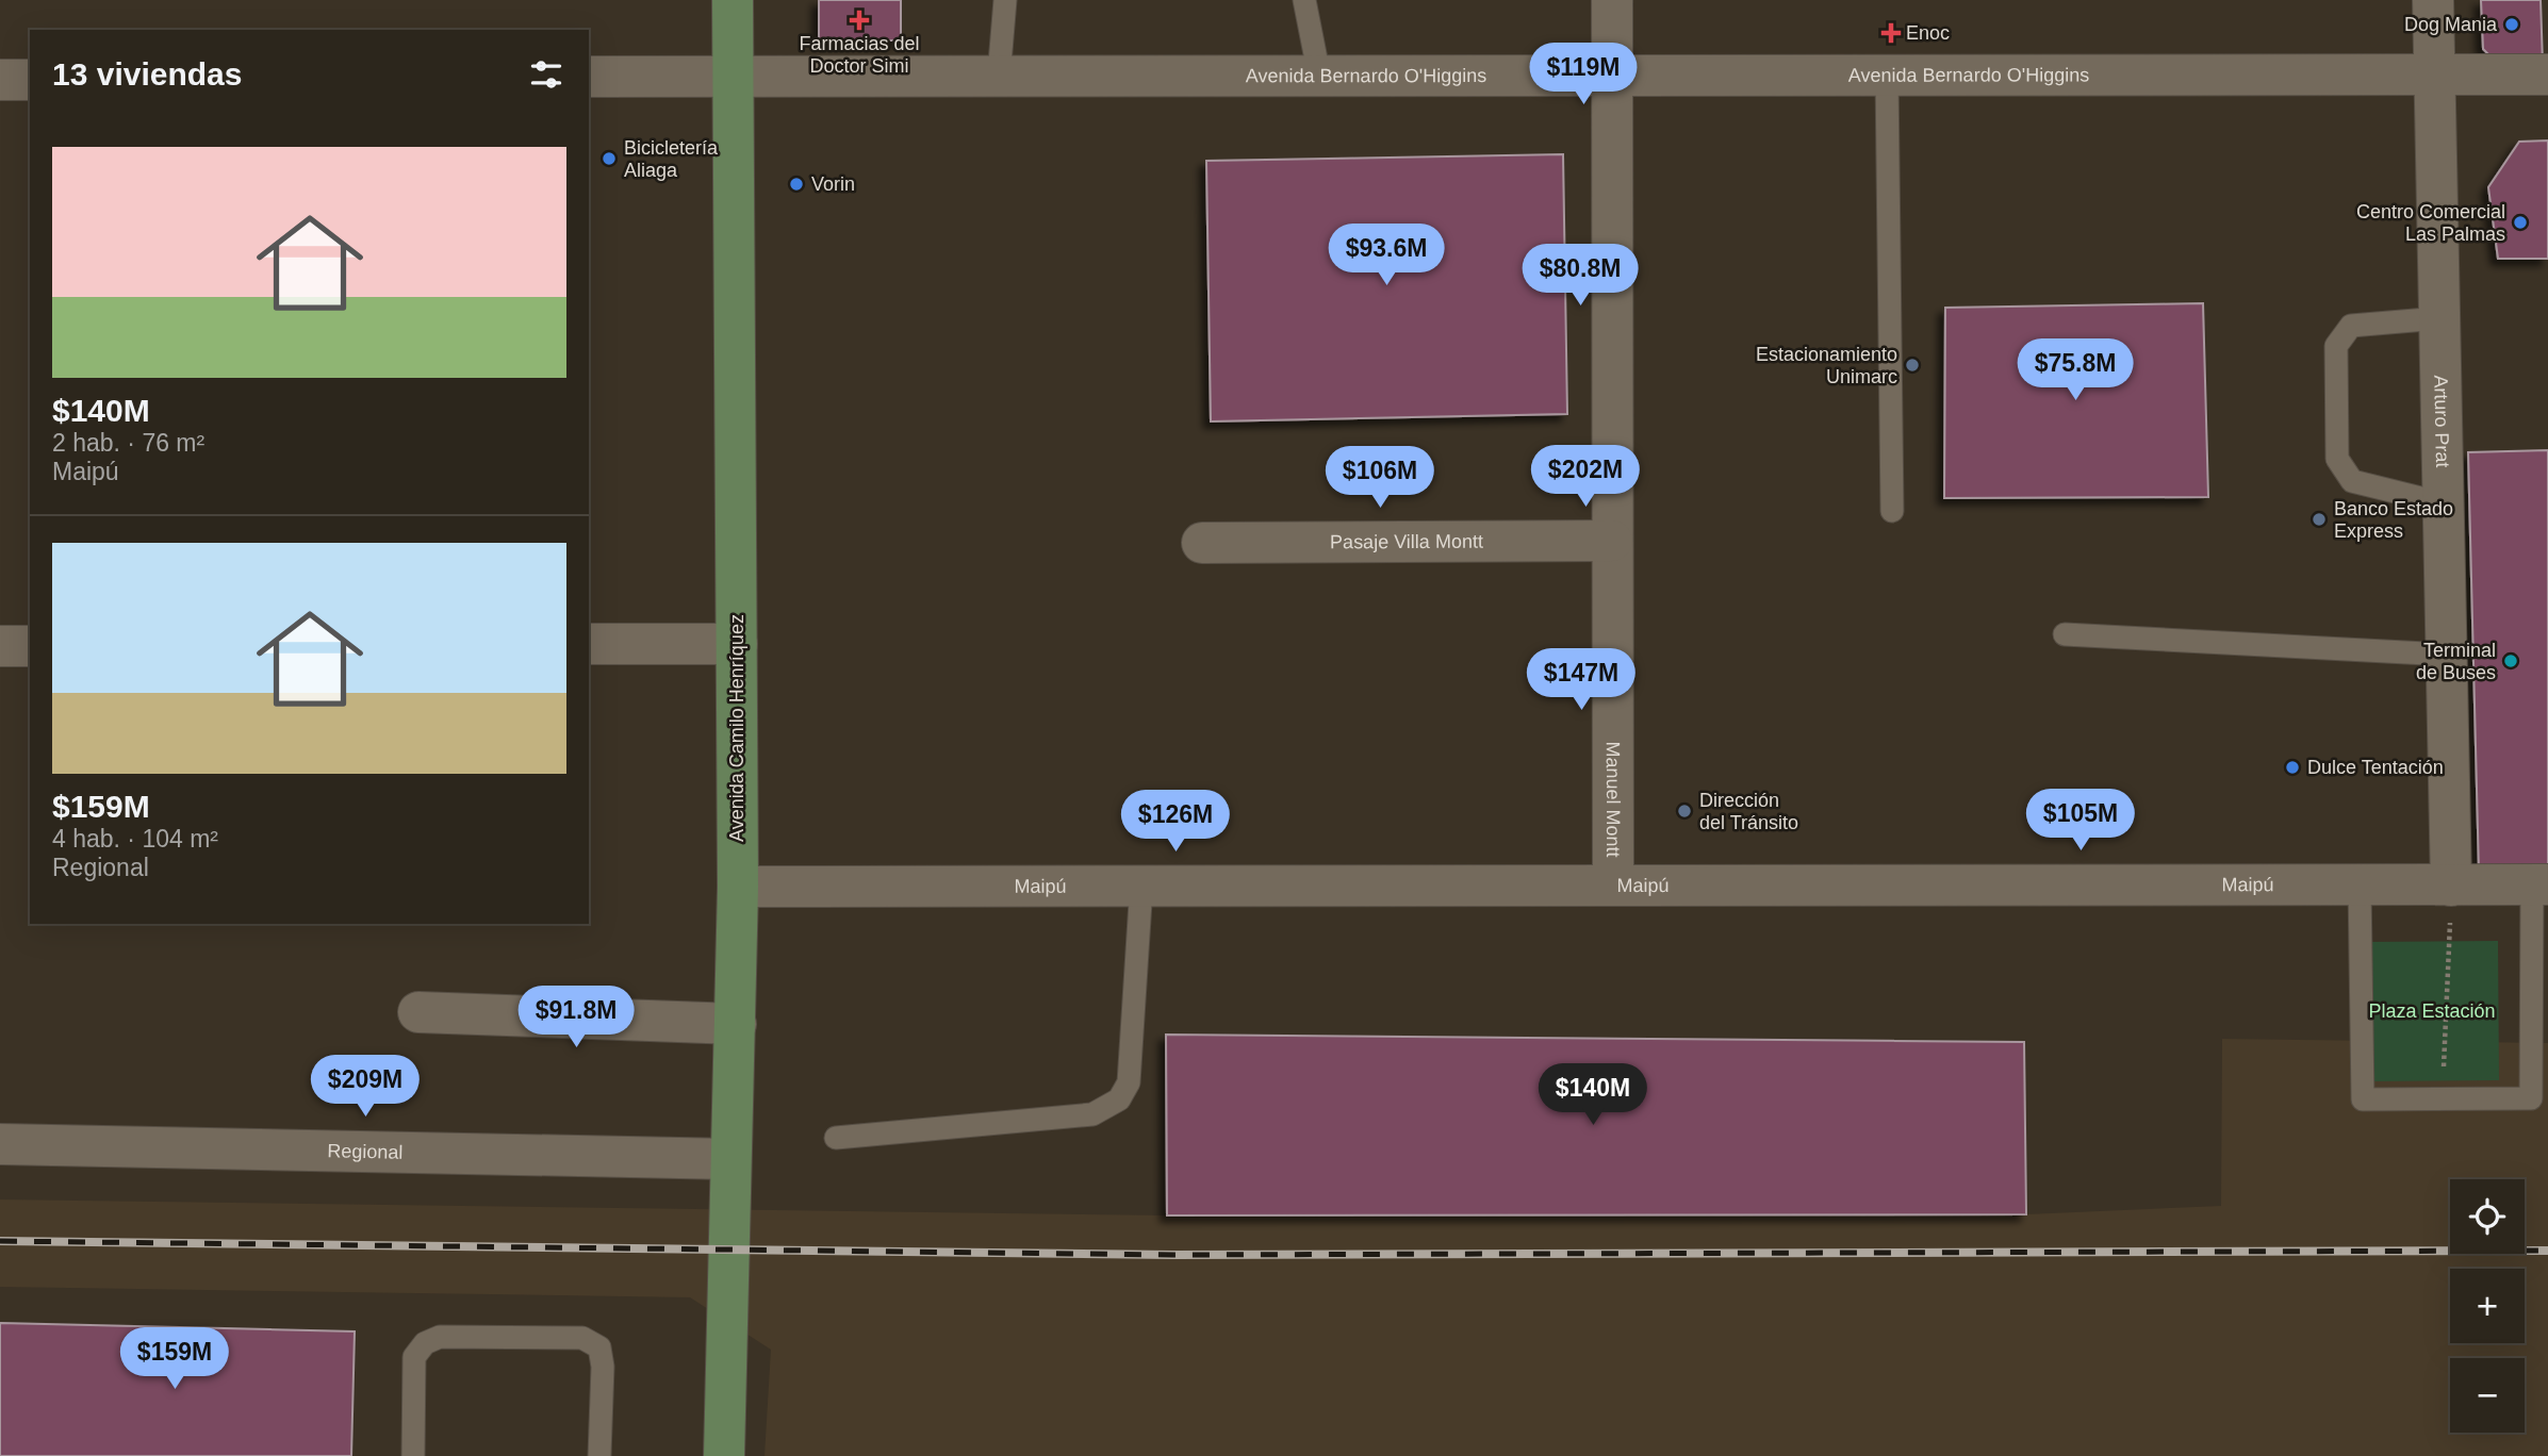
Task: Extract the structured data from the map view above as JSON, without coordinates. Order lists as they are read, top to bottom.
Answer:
{
  "streets": {
    "main road": ["Avenida Camilo Henríquez"],
    "street": [
      "Avenida Bernardo O'Higgins",
      "Arturo Prat",
      "Pasaje Villa Montt",
      "Manuel Montt",
      "Maipú",
      "Regional"
    ]
  },
  "crossings": [
    ["Avenida Bernardo O'Higgins", "Arturo Prat"],
    ["Avenida Bernardo O'Higgins", "Avenida Camilo Henríquez"],
    ["Avenida Bernardo O'Higgins", "Manuel Montt"],
    ["Arturo Prat", "Maipú"],
    ["Pasaje Villa Montt", "Manuel Montt"],
    ["Avenida Camilo Henríquez", "Maipú"],
    ["Avenida Camilo Henríquez", "Regional"],
    ["Manuel Montt", "Maipú"]
  ],
  "parks": ["Plaza Estación"],
  "places": {
    "health": ["Farmacias del Doctor Simi", "Enoc"],
    "other": [
      "Dog Mania",
      "Bicicletería Aliaga",
      "Vorin",
      "Centro Comercial Las Palmas",
      "Estacionamiento Unimarc",
      "Banco Estado Express",
      "Terminal de Buses",
      "Dulce Tentación",
      "Dirección del Tránsito"
    ]
  },
  "page": {
    "heading": "13 viviendas",
    "price": [
      "$119M",
      "$93.6M",
      "$80.8M",
      "$75.8M",
      "$202M",
      "$106M",
      "$147M",
      "$105M",
      "$126M",
      "$91.8M",
      "$209M",
      "$140M",
      "$159M"
    ],
    "list": [
      {
        "name": "$140M",
        "note": "2 hab. · 76 m² · Maipú"
      },
      {
        "name": "$159M",
        "note": "4 hab. · 104 m² · Regional"
      }
    ],
    "map_buttons": ["+", "−"]
  }
}
